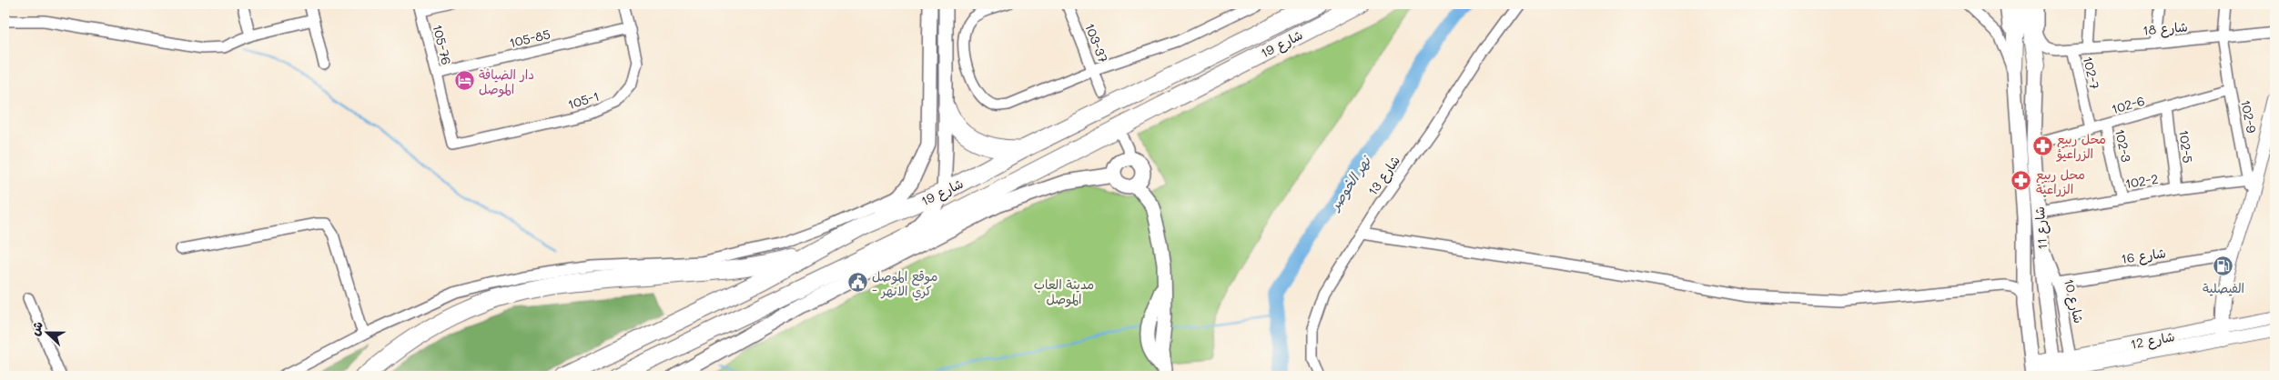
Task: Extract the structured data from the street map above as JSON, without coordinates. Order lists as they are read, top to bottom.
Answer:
{
  "streets": {
    "highway": ["شارع 19"],
    "main road": ["شارع 11"],
    "street": [
      "شارع 18",
      "105-85",
      "103-37",
      "105-76",
      "102-7",
      "105-1",
      "102-6",
      "102-9",
      "102-3",
      "102-5",
      "شارع 13",
      "102-2",
      "شارع 16",
      "شارع 10",
      "شارع 12"
    ]
  },
  "crossings": [
    ["شارع 18", "102-7"],
    ["شارع 18", "102-9"],
    ["105-85", "105-76"],
    ["105-85", "105-1"],
    ["105-76", "105-1"],
    ["102-7", "102-6"],
    ["102-6", "102-9"],
    ["102-6", "102-3"],
    ["102-6", "102-5"],
    ["102-6", "شارع 11"],
    ["102-9", "102-2"],
    ["102-3", "102-2"],
    ["102-5", "102-2"],
    ["102-2", "شارع 11"],
    ["شارع 11", "شارع 10"],
    ["شارع 11", "شارع 12"],
    ["شارع 16", "شارع 10"],
    ["شارع 10", "شارع 12"]
  ],
  "water": ["نهر الخوصر"],
  "parks": ["مدينة العاب الموصل"],
  "places": {
    "hotel": ["دار الضيافة الموصل"],
    "pharmacy": ["محل ربيع الزراعيؤ", "محل ربيع الزراعية"],
    "fuel station": ["الفيصلية"],
    "public building": ["موقع الموصل - كري الانهر"]
  },
  "north": "left"
}
